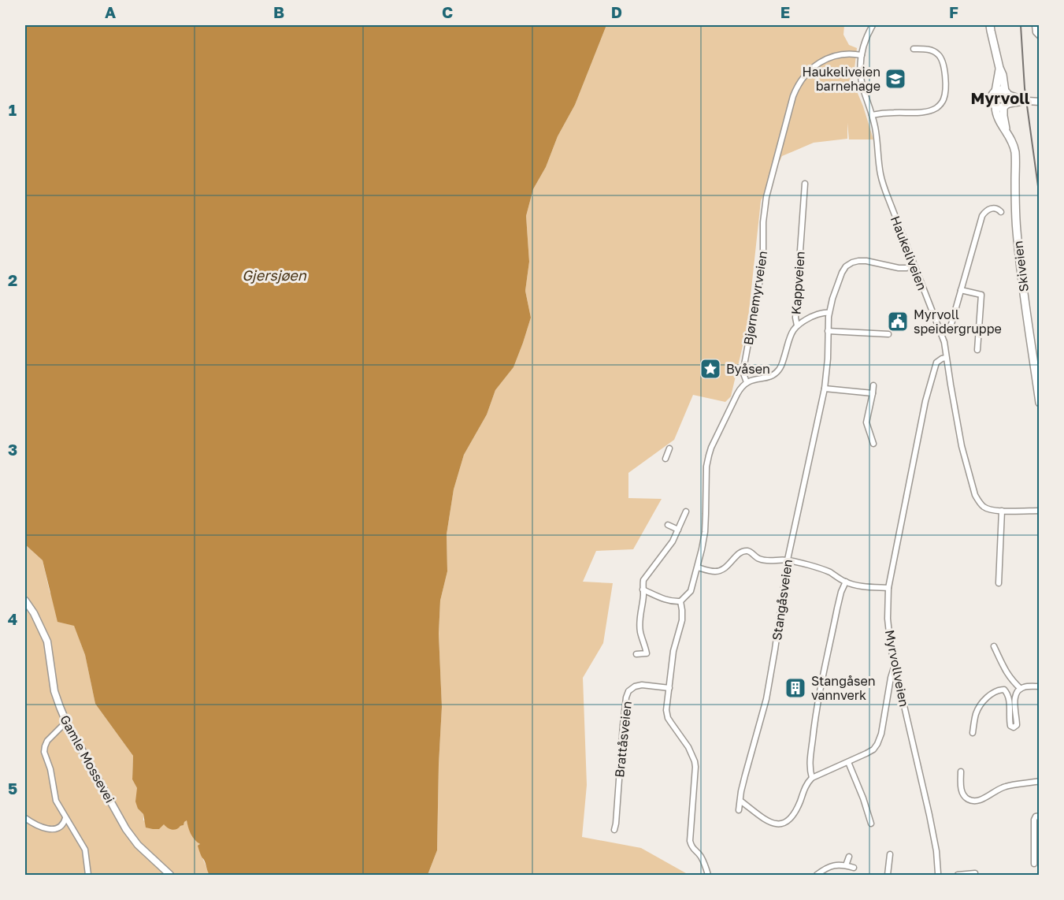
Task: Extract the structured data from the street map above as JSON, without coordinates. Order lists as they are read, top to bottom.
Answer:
{
  "streets": {
    "main road": ["Skiveien", "Gamle Mossevei"],
    "street": [
      "Haukeliveien",
      "Kappveien",
      "Bjørnemyrveien",
      "Stangåsveien",
      "Myrvollveien",
      "Brattåsveien"
    ]
  },
  "crossings": [
    ["Haukeliveien", "Bjørnemyrveien"],
    ["Haukeliveien", "Stangåsveien"],
    ["Haukeliveien", "Myrvollveien"],
    ["Kappveien", "Bjørnemyrveien"]
  ],
  "districts": ["Myrvoll"],
  "water": ["Gjersjøen"],
  "places": {
    "school or university": ["Haukeliveien barnehage"],
    "public building": ["Myrvoll speidergruppe"],
    "place": ["Byåsen"],
    "building": ["Stangåsen vannverk"]
  },
  "grid": {
    "columns": [
      "A",
      "B",
      "C",
      "D",
      "E",
      "F"
    ],
    "rows": [
      "1",
      "2",
      "3",
      "4",
      "5"
    ]
  }
}
